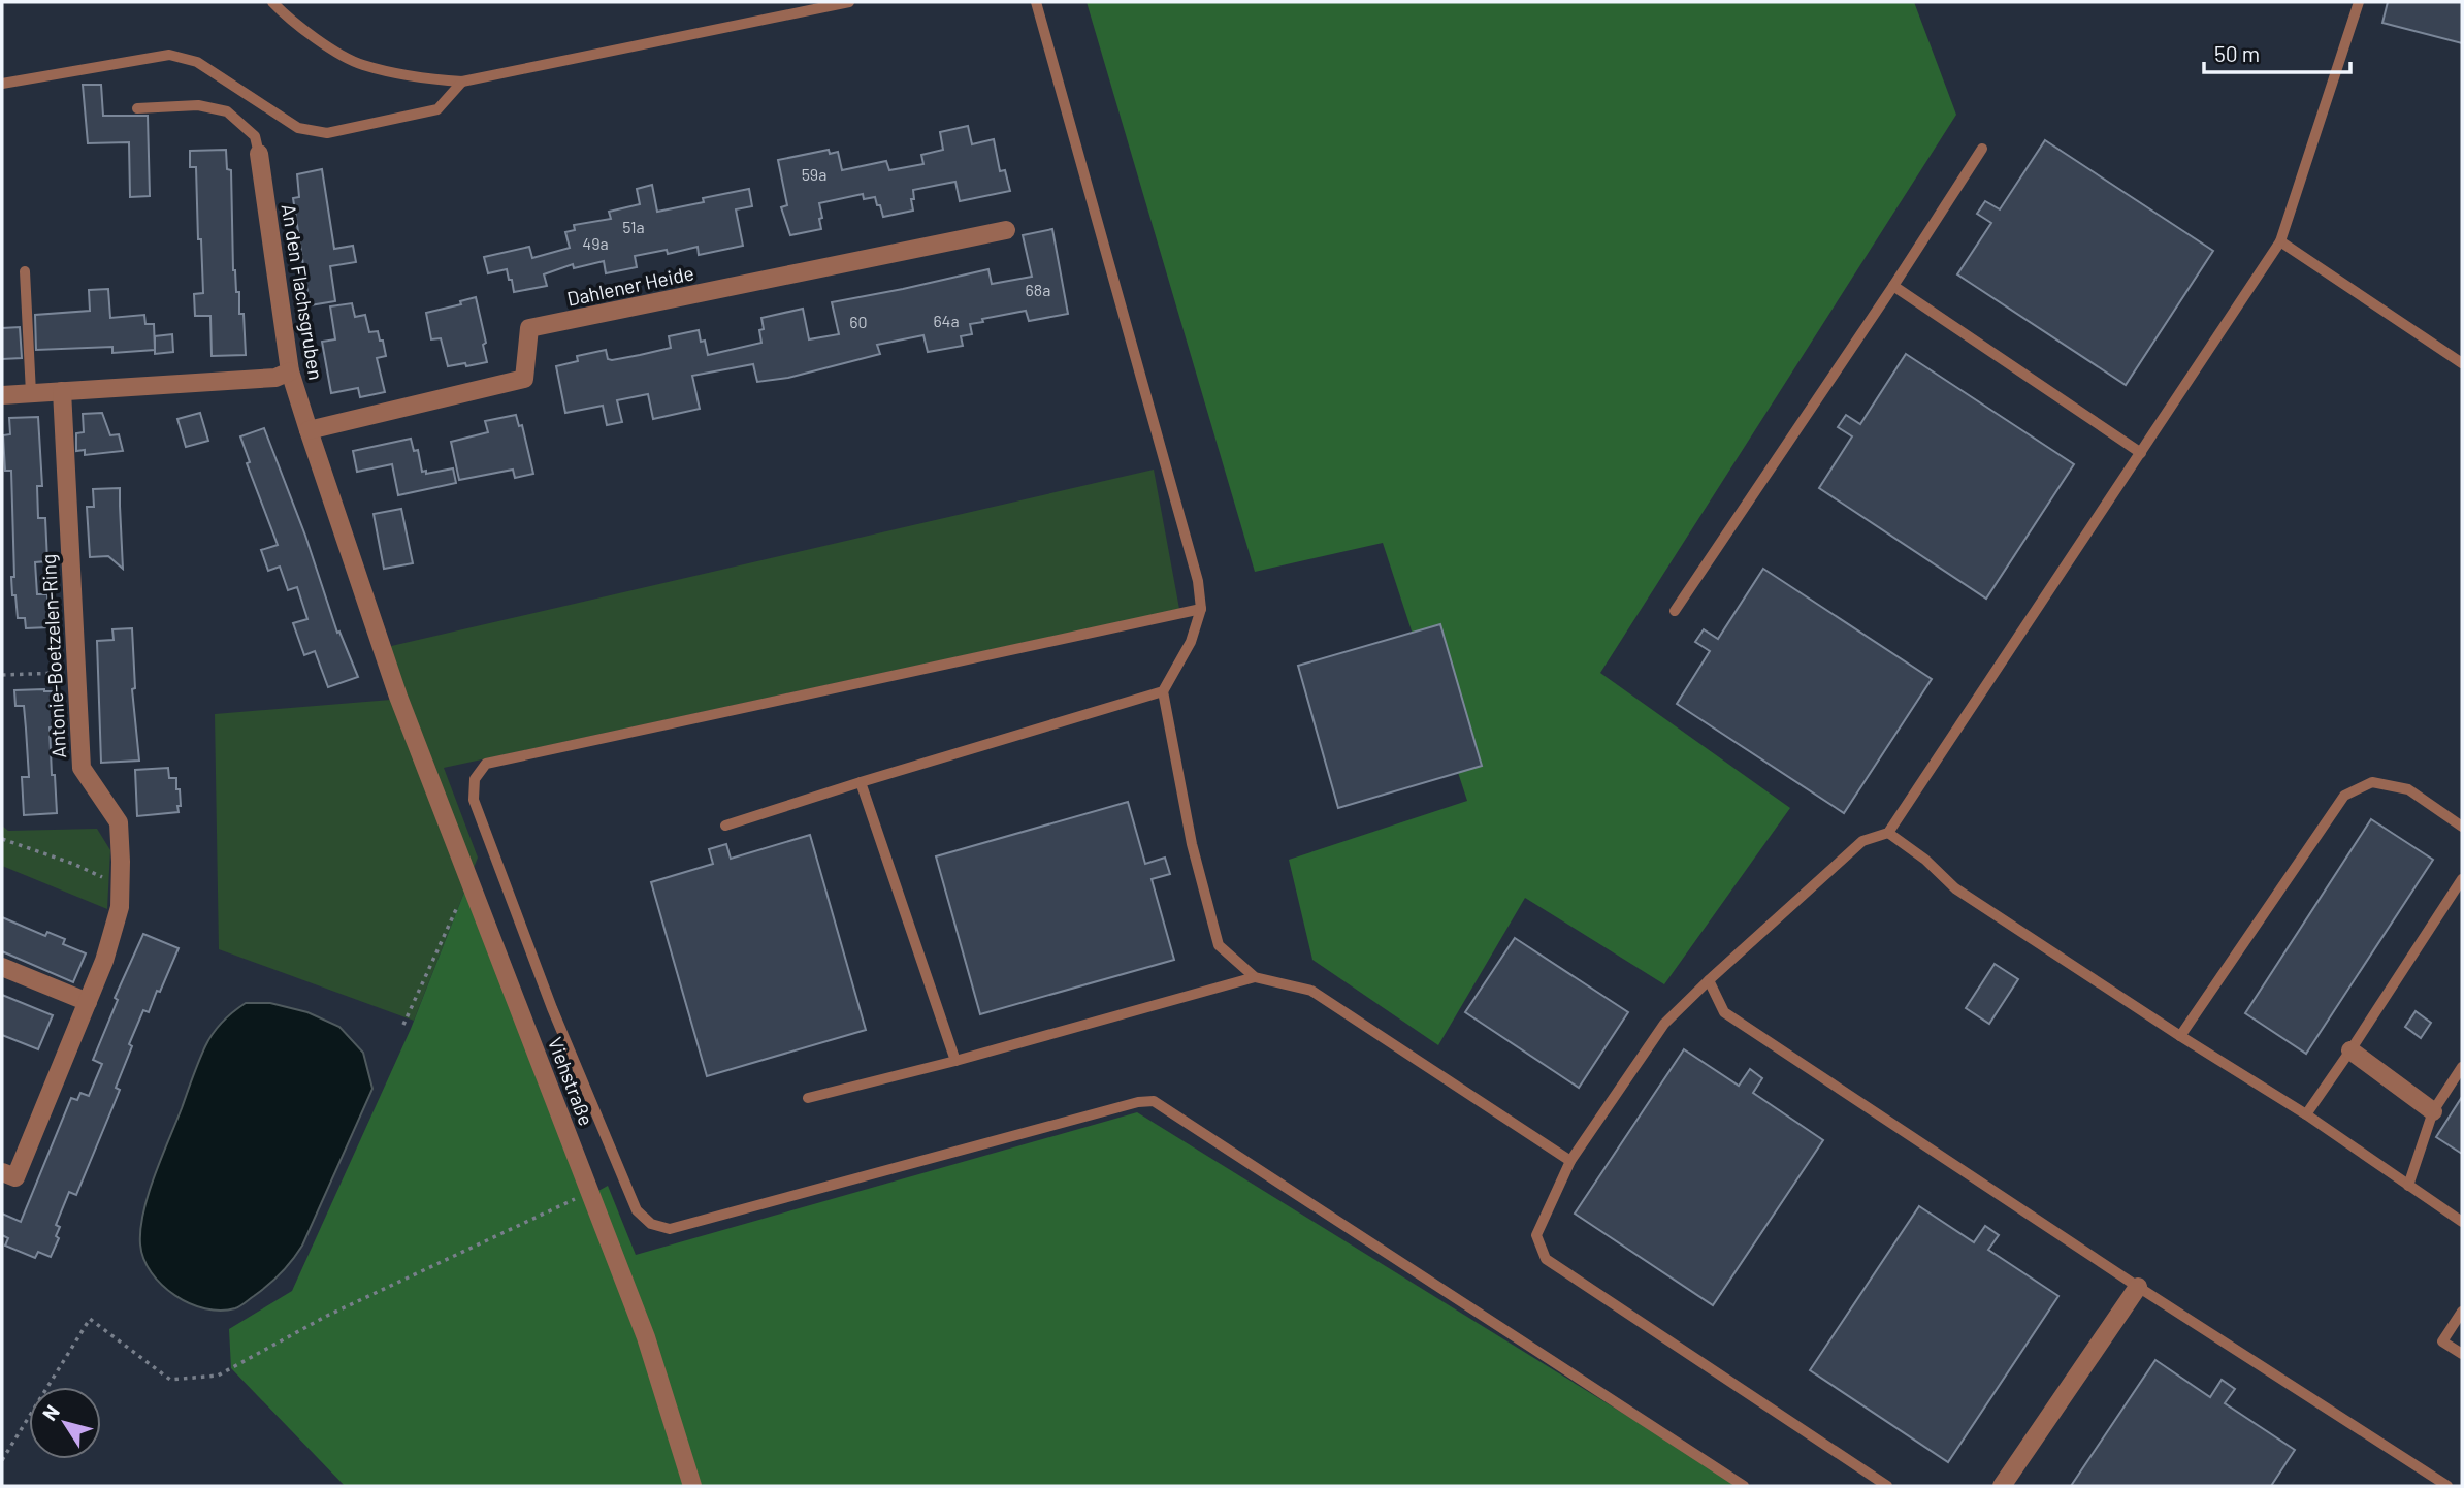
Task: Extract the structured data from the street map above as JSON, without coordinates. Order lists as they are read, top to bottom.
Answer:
{
  "streets": {
    "street": [
      "Dahlener Heide",
      "An den Flachsgruben",
      "Antonie-Boetzelen-Ring",
      "Viehstraße"
    ]
  },
  "crossings": [
    ["Dahlener Heide", "An den Flachsgruben"],
    ["An den Flachsgruben", "Viehstraße"]
  ],
  "house_numbers": [
    "59a",
    "51a",
    "49a",
    "68a",
    "64a",
    "60"
  ],
  "scale_bar": "50 m",
  "north": "top left"
}
